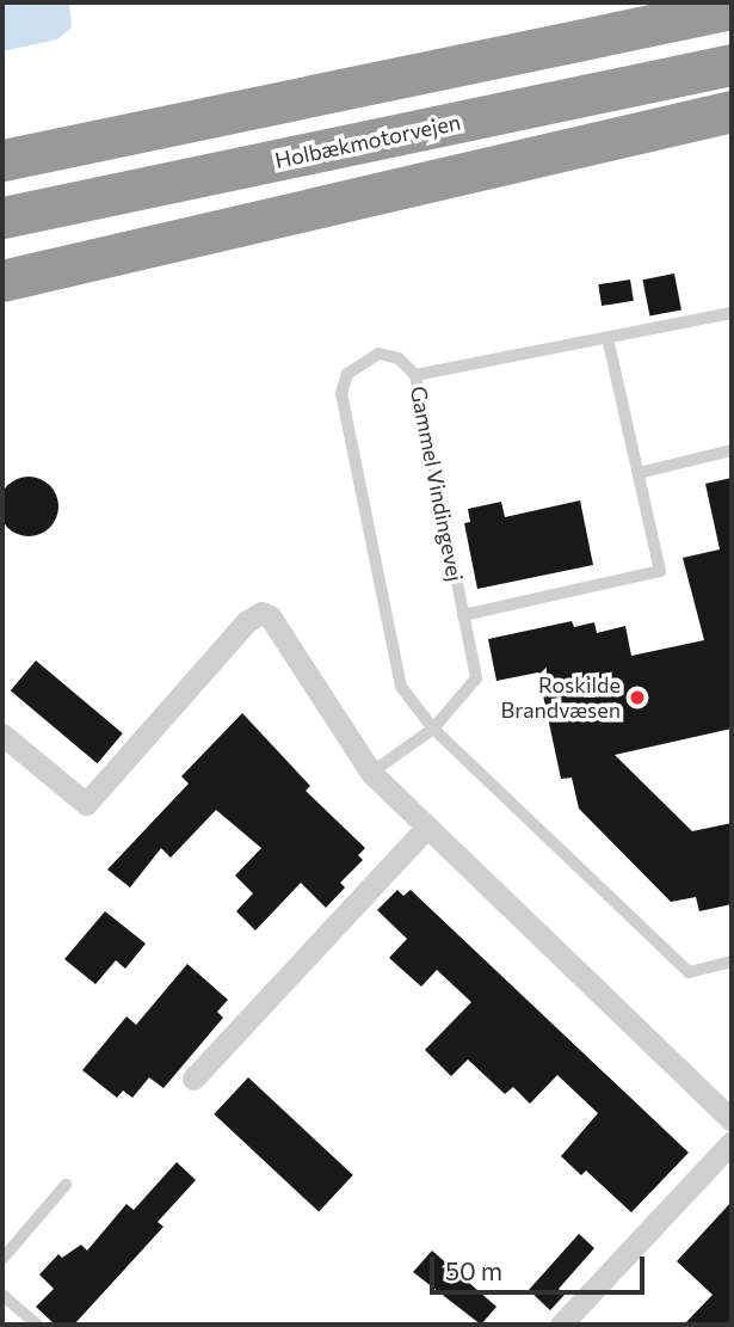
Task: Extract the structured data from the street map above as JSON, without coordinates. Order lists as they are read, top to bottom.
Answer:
{
  "streets": {
    "highway": ["Holbækmotorvejen"],
    "lane": ["Gammel Vindingevej"]
  },
  "places": ["Roskilde Brandvæsen"],
  "scale_bar": "50 m"
}
